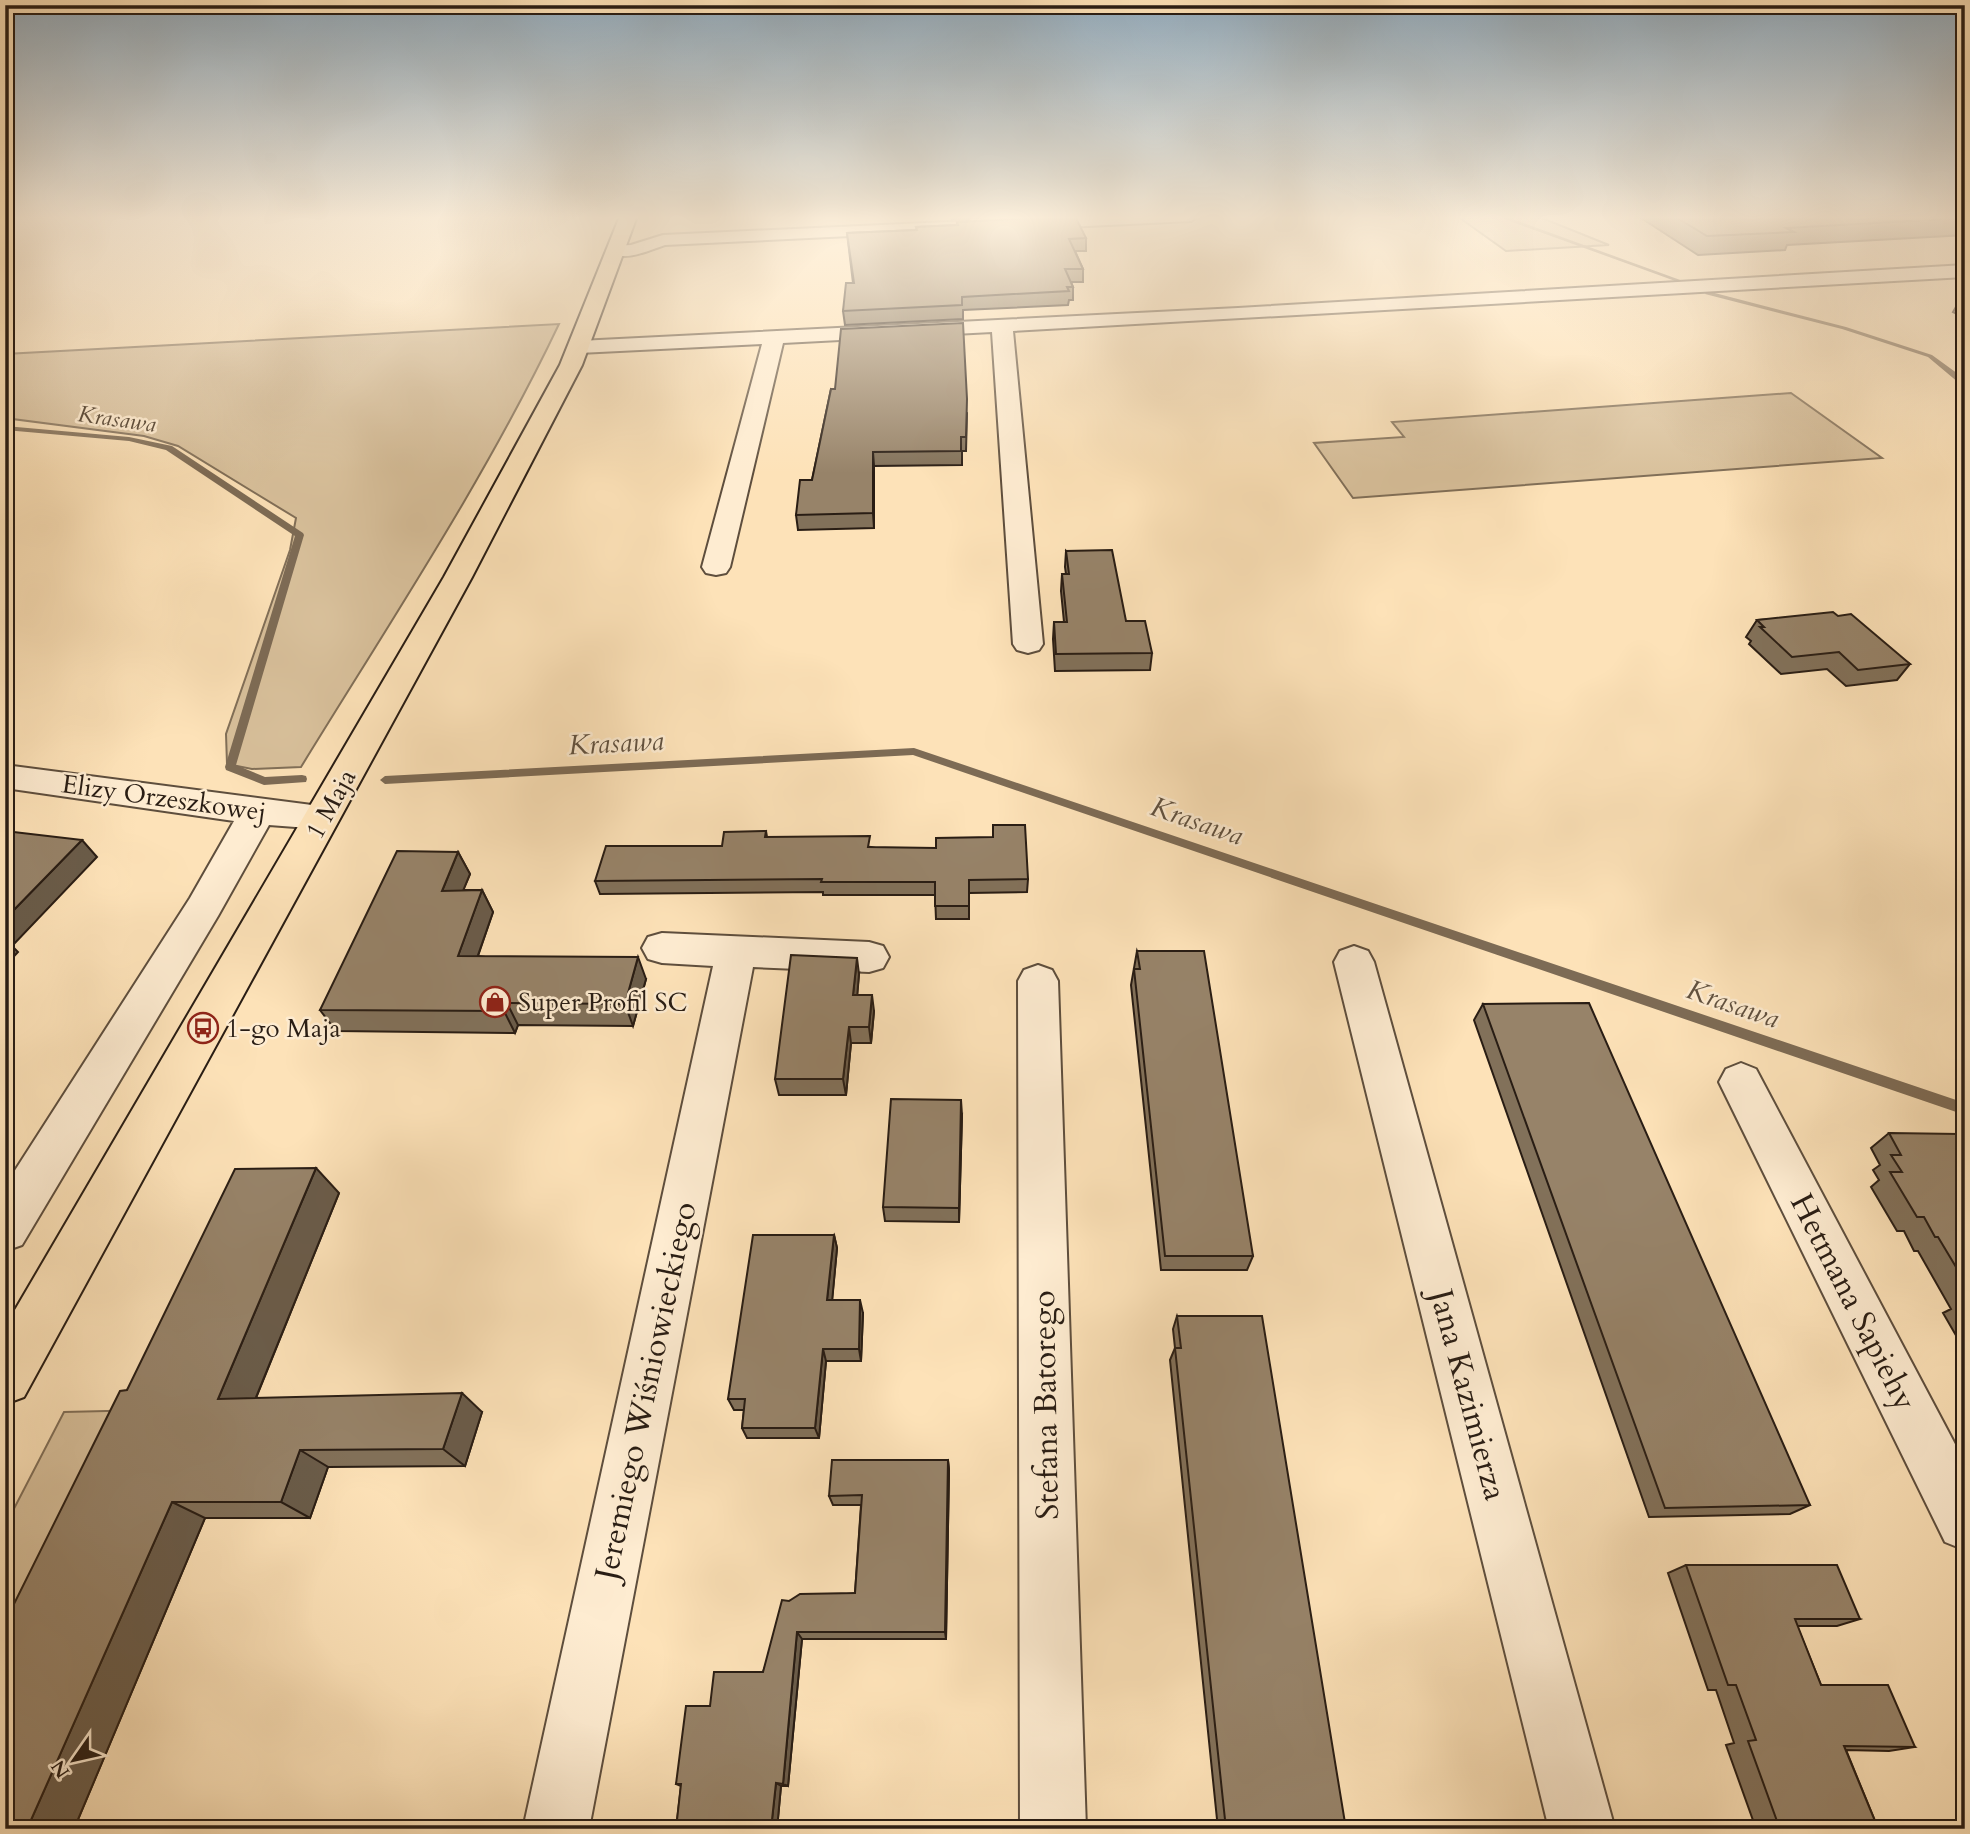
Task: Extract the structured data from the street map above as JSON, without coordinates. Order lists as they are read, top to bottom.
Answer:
{
  "streets": {
    "main road": ["1 Maja"],
    "street": [
      "Elizy Orzeszkowej",
      "Hetmana Sapiehy",
      "Jeremiego Wiśniowieckiego",
      "Jana Kazimierza",
      "Stefana Batorego"
    ]
  },
  "crossings": [
    ["Elizy Orzeszkowej", "1 Maja"]
  ],
  "water": ["Krasawa"],
  "places": {
    "shop": ["Super Profil SC"],
    "bus stop": ["1-go Maja"]
  },
  "north": "bottom left"
}
